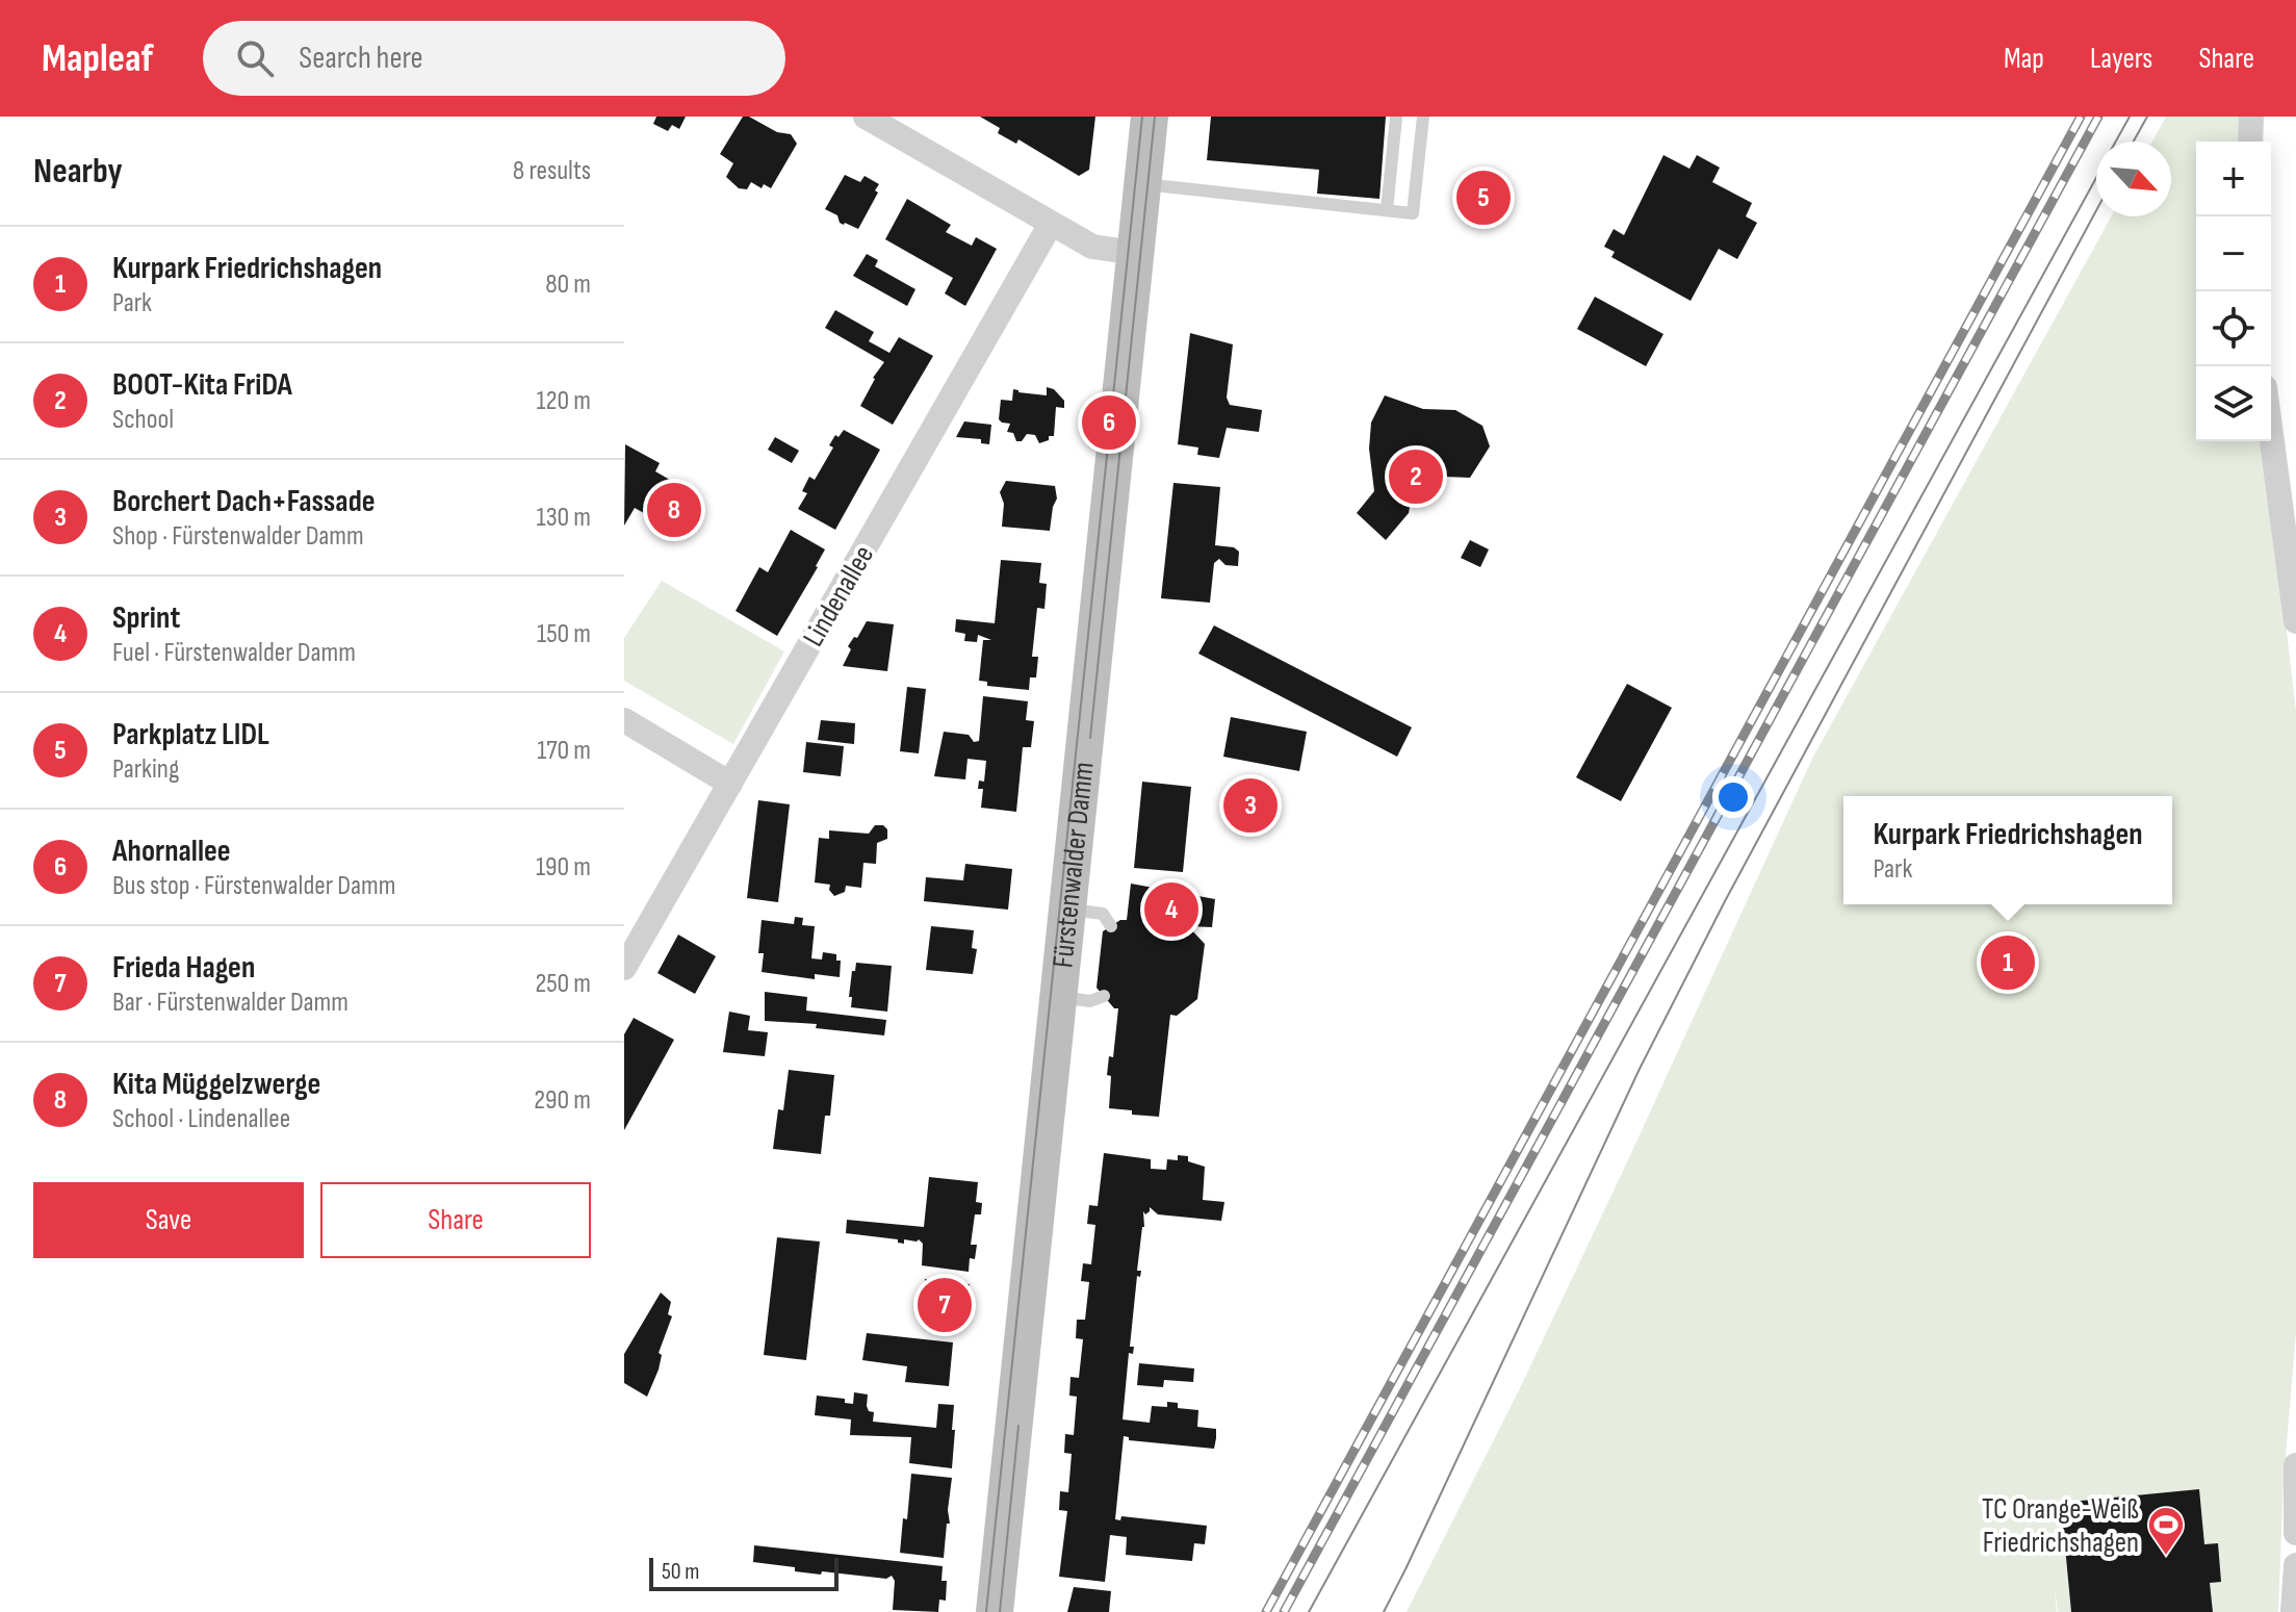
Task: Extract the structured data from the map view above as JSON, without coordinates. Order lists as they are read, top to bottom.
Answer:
{
  "streets": {
    "main road": ["Fürstenwalder Damm"],
    "street": ["Lindenallee"]
  },
  "places": {
    "sports": ["TC Orange-Weiß Friedrichshagen"]
  },
  "scale_bar": "50 m",
  "north": "bottom right",
  "page": {
    "header": "Mapleaf",
    "search": "Search here",
    "nav": ["Map", "Layers", "Share"],
    "heading": ["Nearby", "8 results"],
    "map_buttons": ["+", "−"],
    "pins": [
      "5",
      "6",
      "2",
      "8",
      "3",
      "4",
      "1",
      "7"
    ],
    "list": [
      {
        "mark": "1",
        "name": "Kurpark Friedrichshagen",
        "note": "Park",
        "value": "80 m"
      },
      {
        "mark": "2",
        "name": "BOOT-Kita FriDA",
        "note": "School",
        "value": "120 m"
      },
      {
        "mark": "3",
        "name": "Borchert Dach+Fassade",
        "note": "Shop · Fürstenwalder Damm",
        "value": "130 m"
      },
      {
        "mark": "4",
        "name": "Sprint",
        "note": "Fuel · Fürstenwalder Damm",
        "value": "150 m"
      },
      {
        "mark": "5",
        "name": "Parkplatz LIDL",
        "note": "Parking",
        "value": "170 m"
      },
      {
        "mark": "6",
        "name": "Ahornallee",
        "note": "Bus stop · Fürstenwalder Damm",
        "value": "190 m"
      },
      {
        "mark": "7",
        "name": "Frieda Hagen",
        "note": "Bar · Fürstenwalder Damm",
        "value": "250 m"
      },
      {
        "mark": "8",
        "name": "Kita Müggelzwerge",
        "note": "School · Lindenallee",
        "value": "290 m"
      }
    ],
    "popup": ["Kurpark Friedrichshagen", "Park"],
    "buttons": ["Save", "Share"],
    "scale": "50 m"
  }
}
